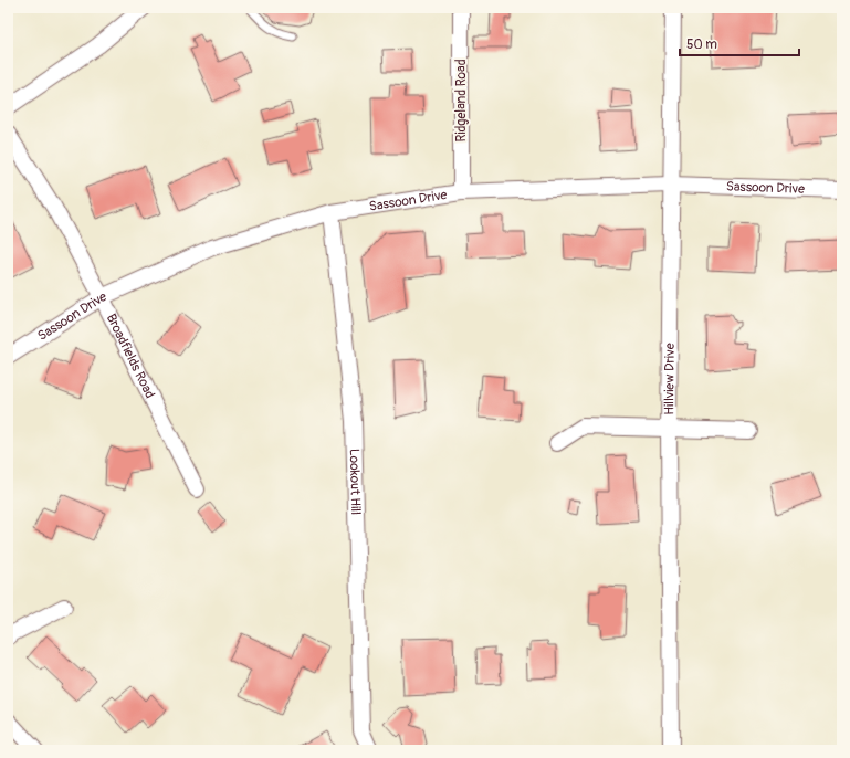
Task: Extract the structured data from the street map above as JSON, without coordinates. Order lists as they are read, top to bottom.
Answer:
{
  "streets": {
    "street": [
      "Ridgeland Road",
      "Sassoon Drive",
      "Broadfields Road",
      "Hillview Drive",
      "Lookout Hill"
    ]
  },
  "crossings": [
    ["Ridgeland Road", "Sassoon Drive"],
    ["Sassoon Drive", "Broadfields Road"],
    ["Sassoon Drive", "Hillview Drive"],
    ["Sassoon Drive", "Lookout Hill"]
  ],
  "scale_bar": "50 m"
}
